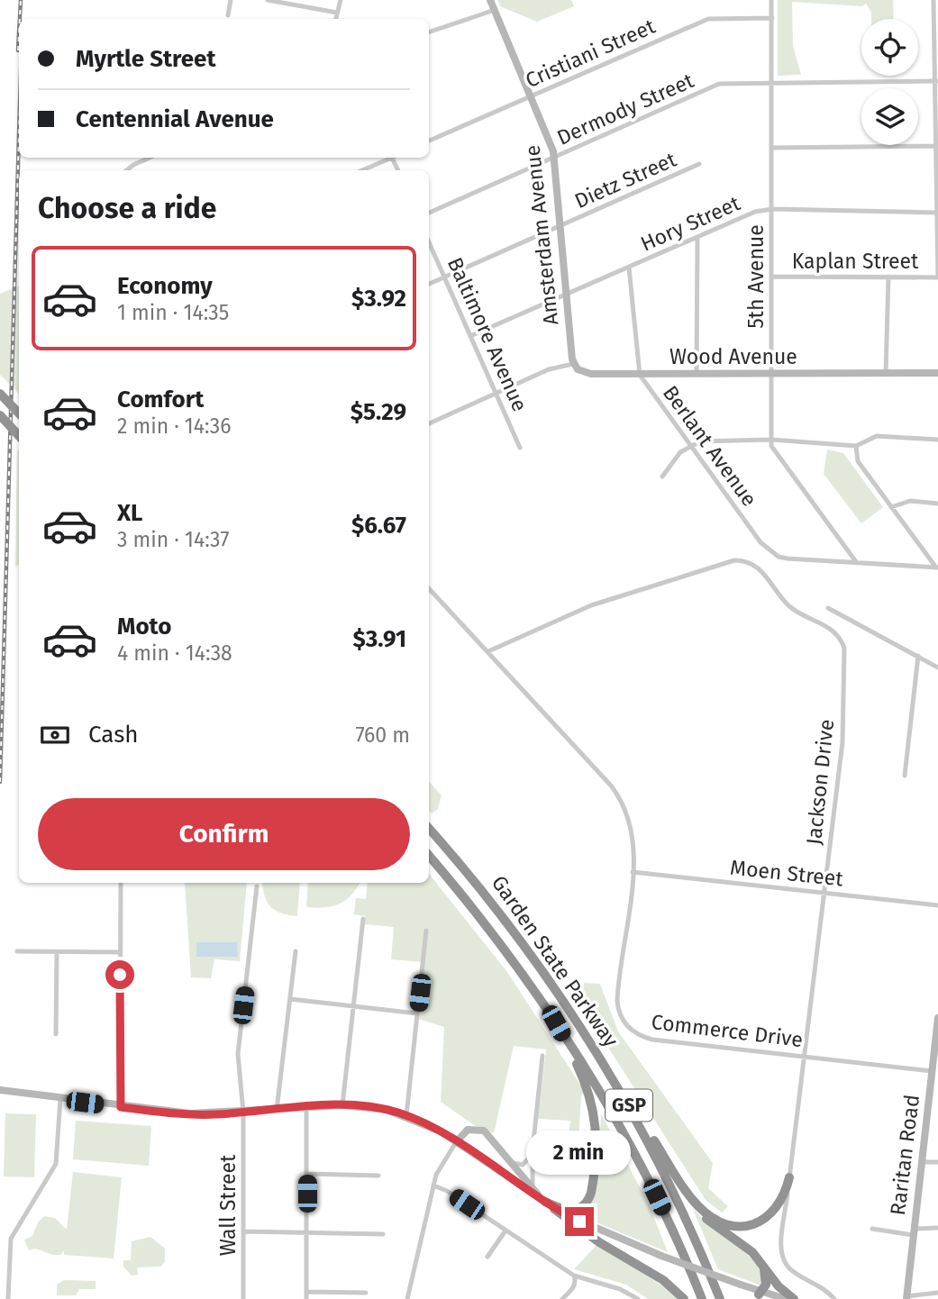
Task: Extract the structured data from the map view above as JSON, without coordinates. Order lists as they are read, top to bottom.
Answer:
{
  "streets": {
    "highway": ["Garden State Parkway", "GSP"],
    "main road": ["Amsterdam Avenue", "Wood Avenue", "Raritan Road"],
    "street": [
      "Cristiani Street",
      "Dermody Street",
      "Dietz Street",
      "Hory Street",
      "Kaplan Street",
      "5th Avenue",
      "Baltimore Avenue",
      "Berlant Avenue",
      "Jackson Drive",
      "Moen Street",
      "Commerce Drive",
      "Wall Street"
    ]
  },
  "crossings": [
    ["Cristiani Street", "Amsterdam Avenue"],
    ["Cristiani Street", "5th Avenue"],
    ["Dermody Street", "Amsterdam Avenue"],
    ["Dermody Street", "5th Avenue"],
    ["Dietz Street", "Amsterdam Avenue"],
    ["Dietz Street", "Baltimore Avenue"],
    ["Hory Street", "Amsterdam Avenue"],
    ["Hory Street", "5th Avenue"],
    ["Hory Street", "Baltimore Avenue"],
    ["Hory Street", "Berlant Avenue"],
    ["Amsterdam Avenue", "Wood Avenue"],
    ["Kaplan Street", "5th Avenue"],
    ["5th Avenue", "Wood Avenue"],
    ["5th Avenue", "Berlant Avenue"],
    ["Wood Avenue", "Berlant Avenue"],
    ["Jackson Drive", "Moen Street"],
    ["Jackson Drive", "Commerce Drive"],
    ["Moen Street", "Commerce Drive"],
    ["Commerce Drive", "Raritan Road"]
  ],
  "page": {
    "banner": ["Myrtle Street", "Centennial Avenue"],
    "heading": "Choose a ride",
    "list": [
      {
        "name": "Economy",
        "note": "1 min · 14:35",
        "value": "$3.92"
      },
      {
        "name": "Comfort",
        "note": "2 min · 14:36",
        "value": "$5.29"
      },
      {
        "name": "XL",
        "note": "3 min · 14:37",
        "value": "$6.67"
      },
      {
        "name": "Moto",
        "note": "4 min · 14:38",
        "value": "$3.91"
      }
    ],
    "pay": ["Cash", "760 m"],
    "buttons": "Confirm",
    "bubble": "2 min"
  }
}
